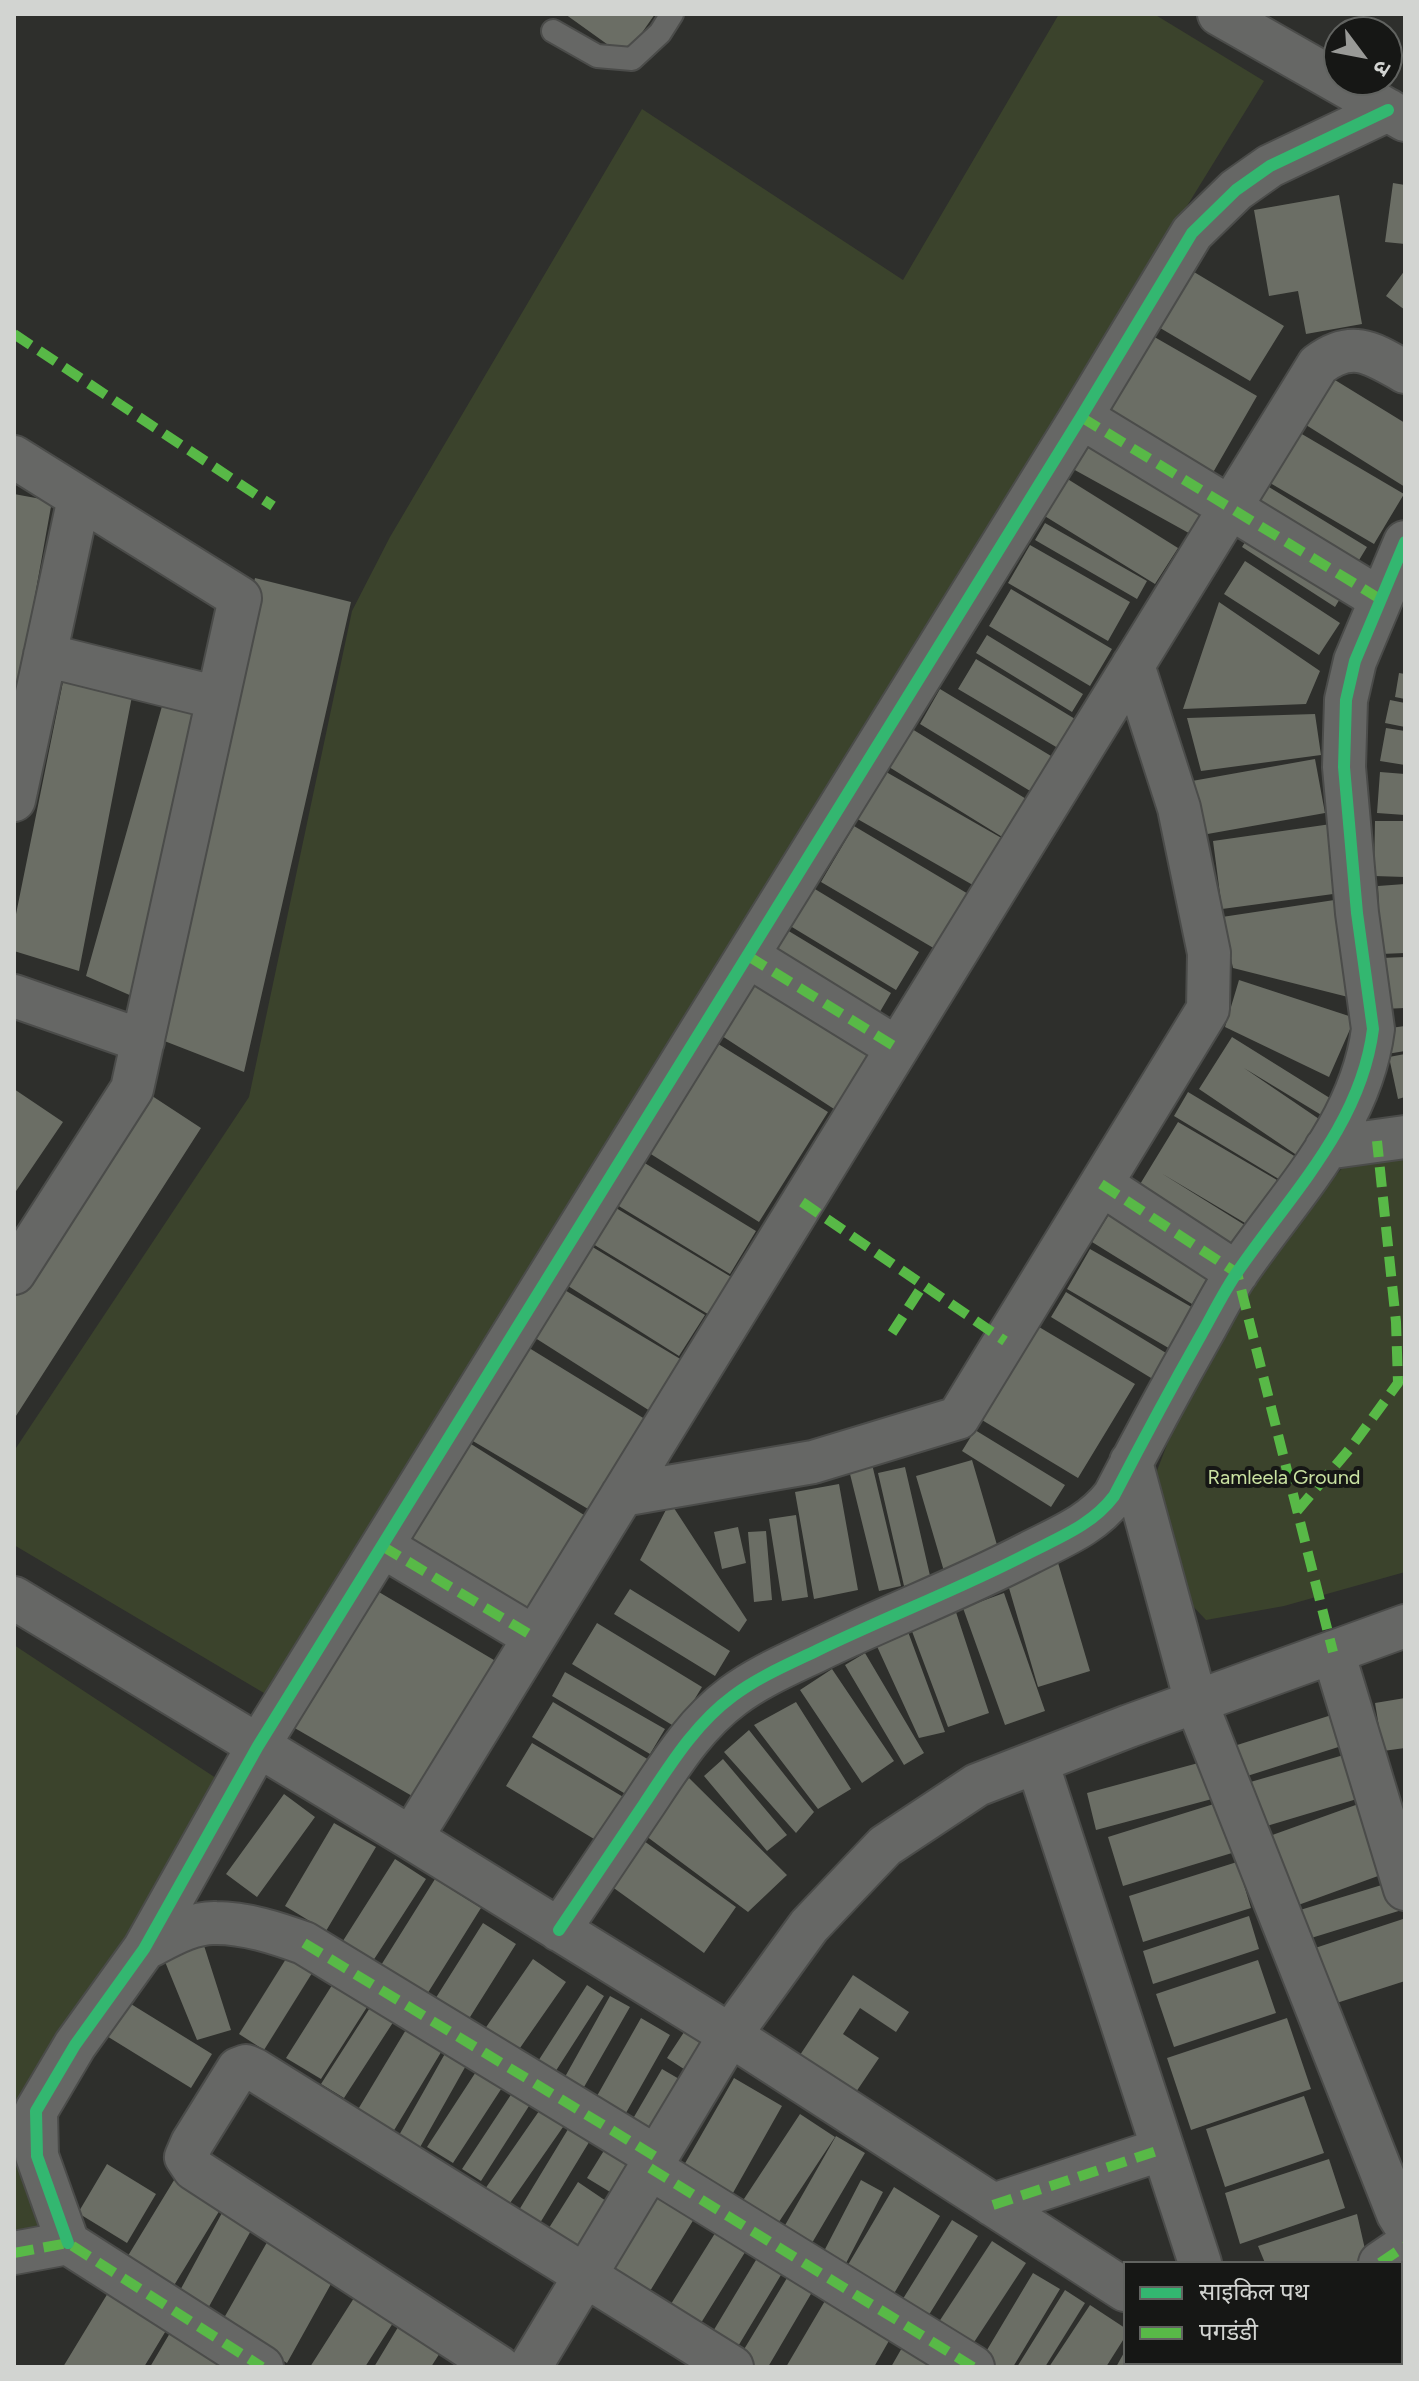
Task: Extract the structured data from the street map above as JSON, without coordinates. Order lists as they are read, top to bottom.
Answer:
{
  "parks": ["Ramleela Ground"],
  "legend": ["साइकिल पथ", "पगडंडी"],
  "north": "bottom right"
}
